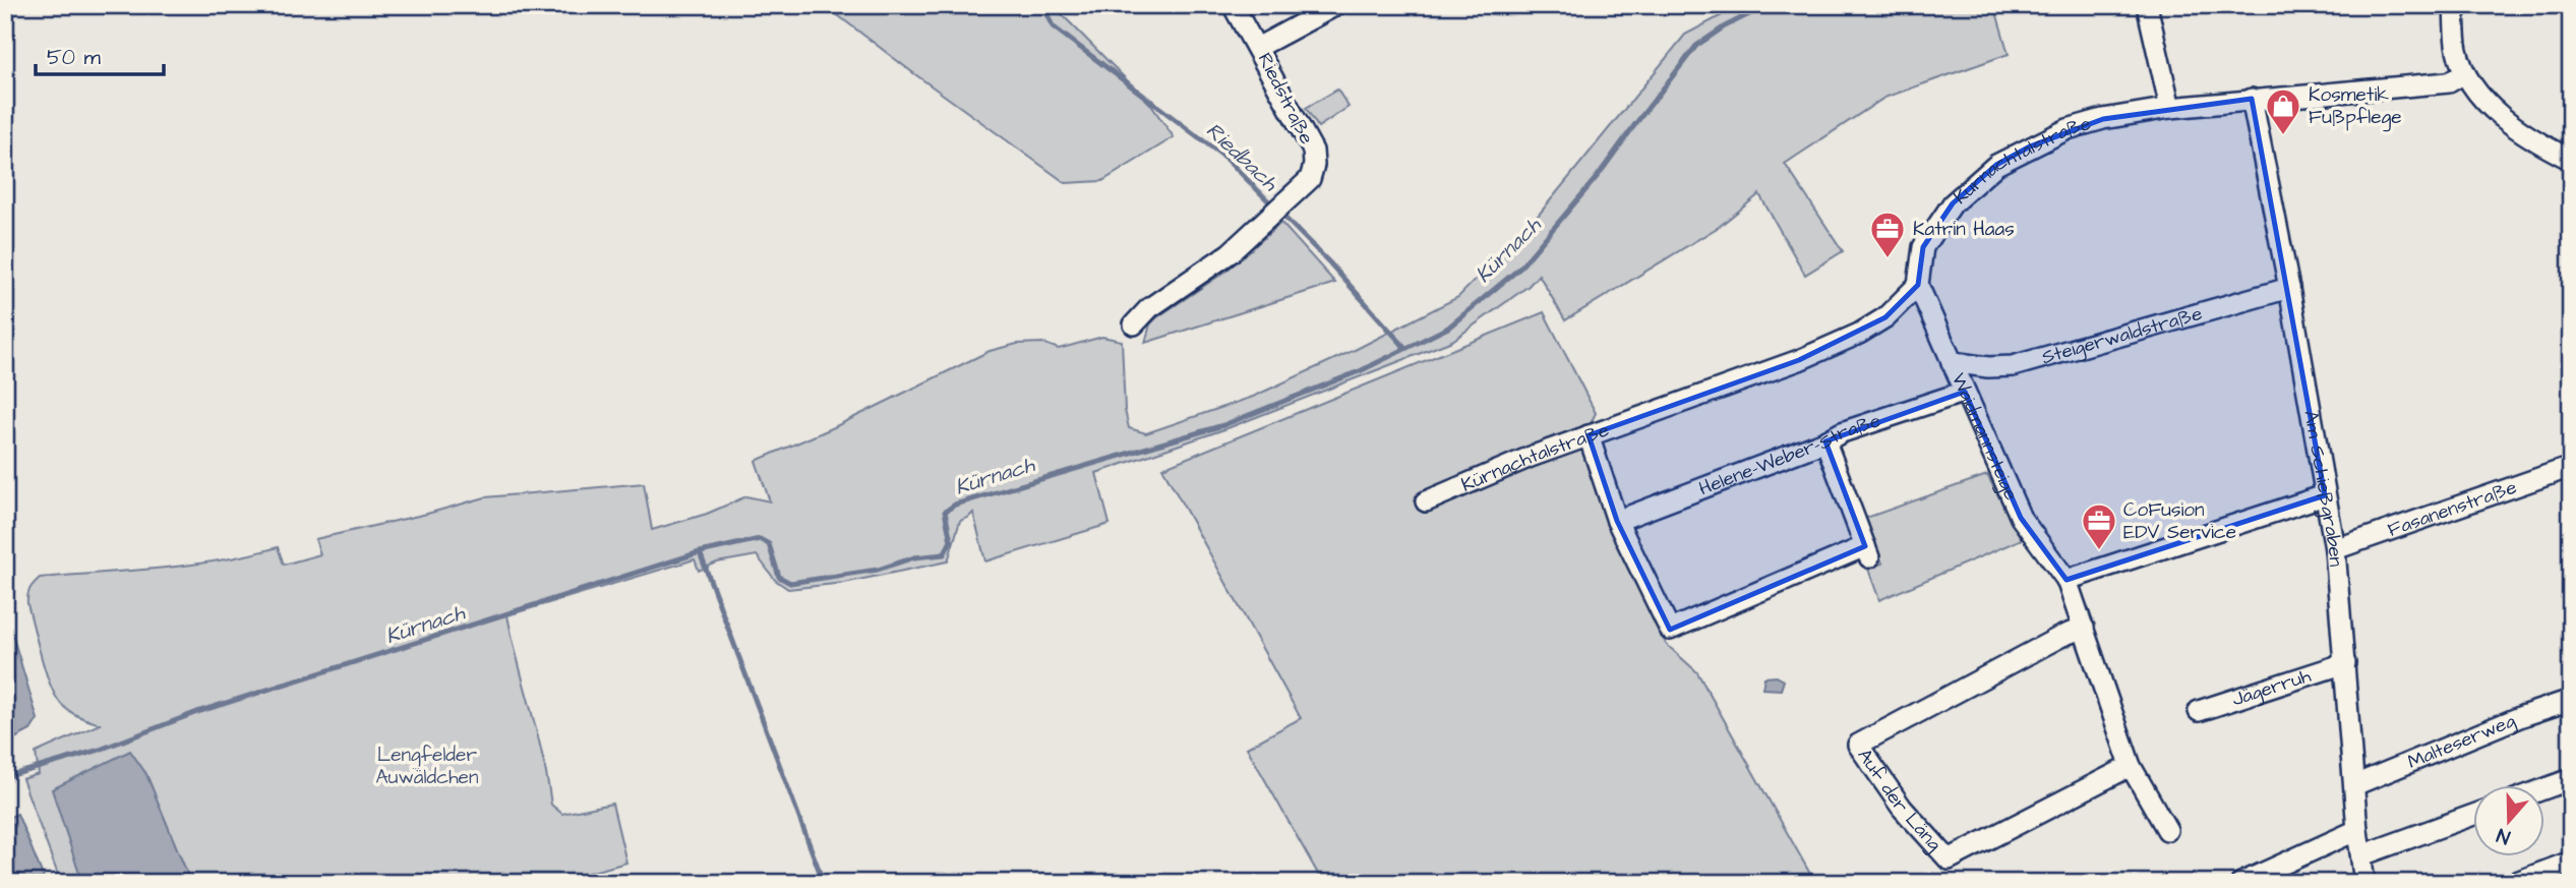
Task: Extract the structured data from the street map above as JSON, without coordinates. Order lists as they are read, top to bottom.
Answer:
{
  "streets": {
    "street": [
      "Riedstraße",
      "Kürnachtalstraße",
      "Steigerwaldstraße",
      "Waidmannsteige",
      "Helene-Weber-Straße",
      "Am Schießgraben",
      "Fasanenstraße",
      "Jägerruh",
      "Malteserweg",
      "Auf der Läng"
    ]
  },
  "crossings": [
    ["Kürnachtalstraße", "Waidmannsteige"],
    ["Kürnachtalstraße", "Am Schießgraben"],
    ["Steigerwaldstraße", "Waidmannsteige"],
    ["Steigerwaldstraße", "Am Schießgraben"],
    ["Waidmannsteige", "Helene-Weber-Straße"],
    ["Waidmannsteige", "Auf der Läng"],
    ["Am Schießgraben", "Fasanenstraße"],
    ["Am Schießgraben", "Jägerruh"],
    ["Am Schießgraben", "Malteserweg"]
  ],
  "water": ["Riedbach", "Kürnach"],
  "parks": ["Lengfelder Auwäldchen"],
  "places": {
    "shop": ["Kosmetik Fußpflege"],
    "office": ["Katrin Haas", "CoFusion EDV Service"]
  },
  "scale_bar": "50 m",
  "north": "bottom"
}
